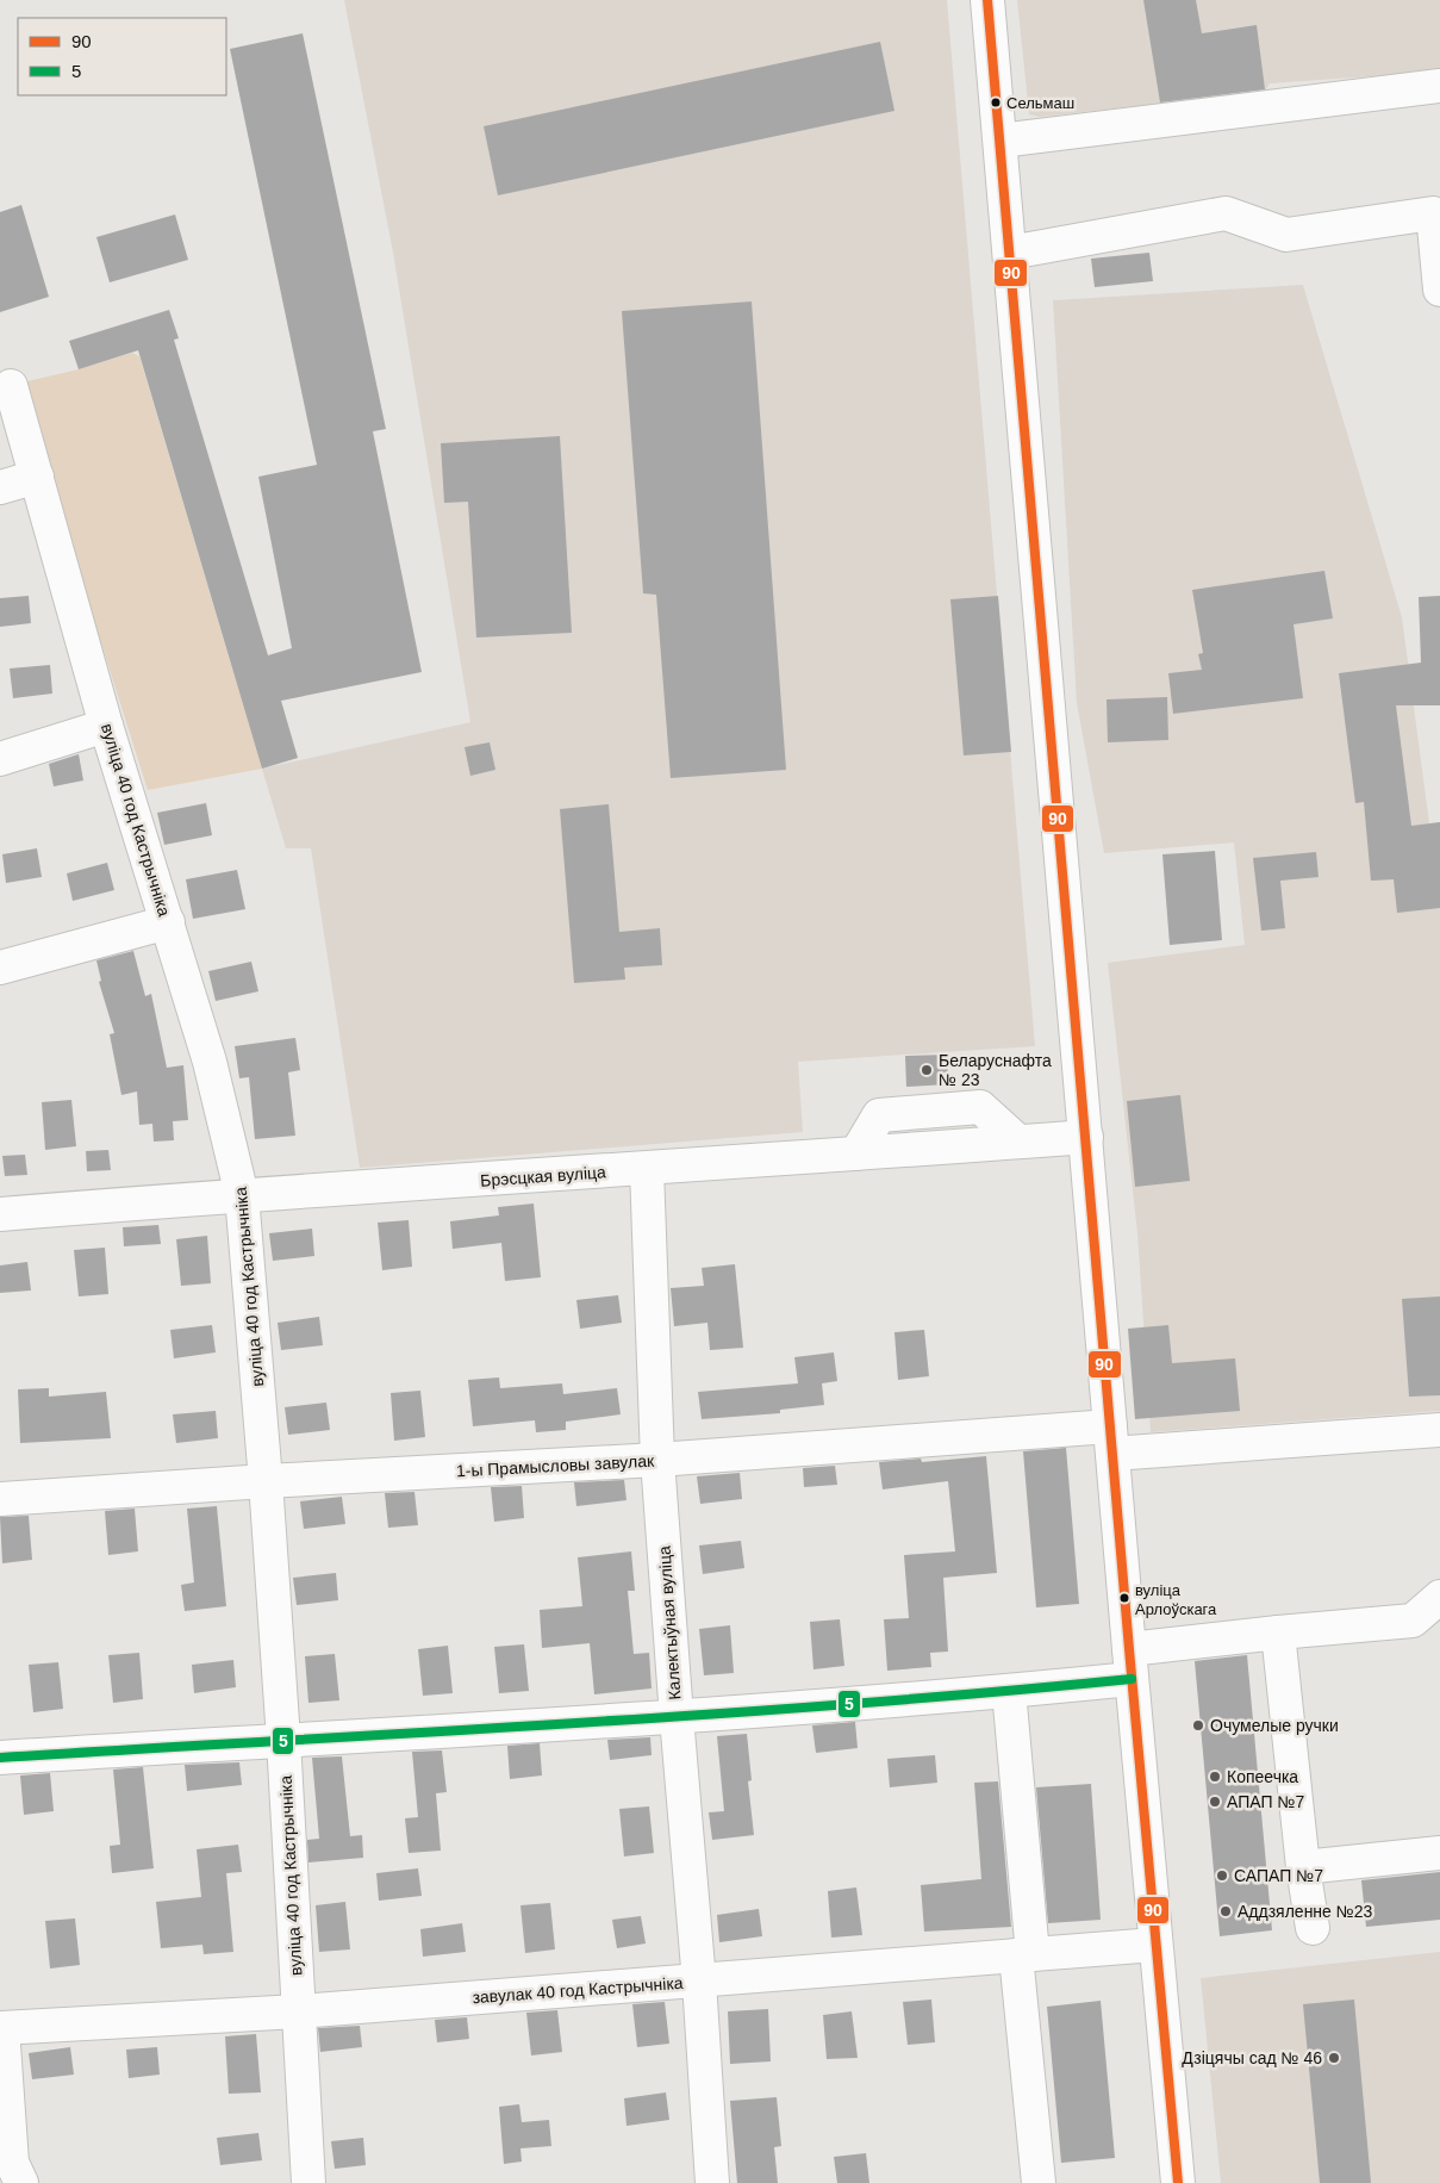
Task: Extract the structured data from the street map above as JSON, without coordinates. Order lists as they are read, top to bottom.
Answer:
{
  "streets": {
    "street": [
      "вуліца 40 год Кастрычніка",
      "Брэсцкая вуліца",
      "1-ы Прамысловы завулак",
      "Калектыўная вуліца",
      "завулак 40 год Кастрычніка"
    ]
  },
  "crossings": [
    ["вуліца 40 год Кастрычніка", "Брэсцкая вуліца"],
    ["вуліца 40 год Кастрычніка", "1-ы Прамысловы завулак"],
    ["вуліца 40 год Кастрычніка", "завулак 40 год Кастрычніка"],
    ["Брэсцкая вуліца", "Калектыўная вуліца"],
    ["1-ы Прамысловы завулак", "Калектыўная вуліца"],
    ["Калектыўная вуліца", "завулак 40 год Кастрычніка"]
  ],
  "places": [
    "Сельмаш",
    "Беларуснафта № 23",
    "вуліца Арлоўскага",
    "Очумелые ручки",
    "Копеечка",
    "АПАП №7",
    "САПАП №7",
    "Аддзяленне №23",
    "Дзіцячы сад № 46"
  ],
  "lines": ["transit line 90", "transit line 5"],
  "legend": ["90", "5"]
}
